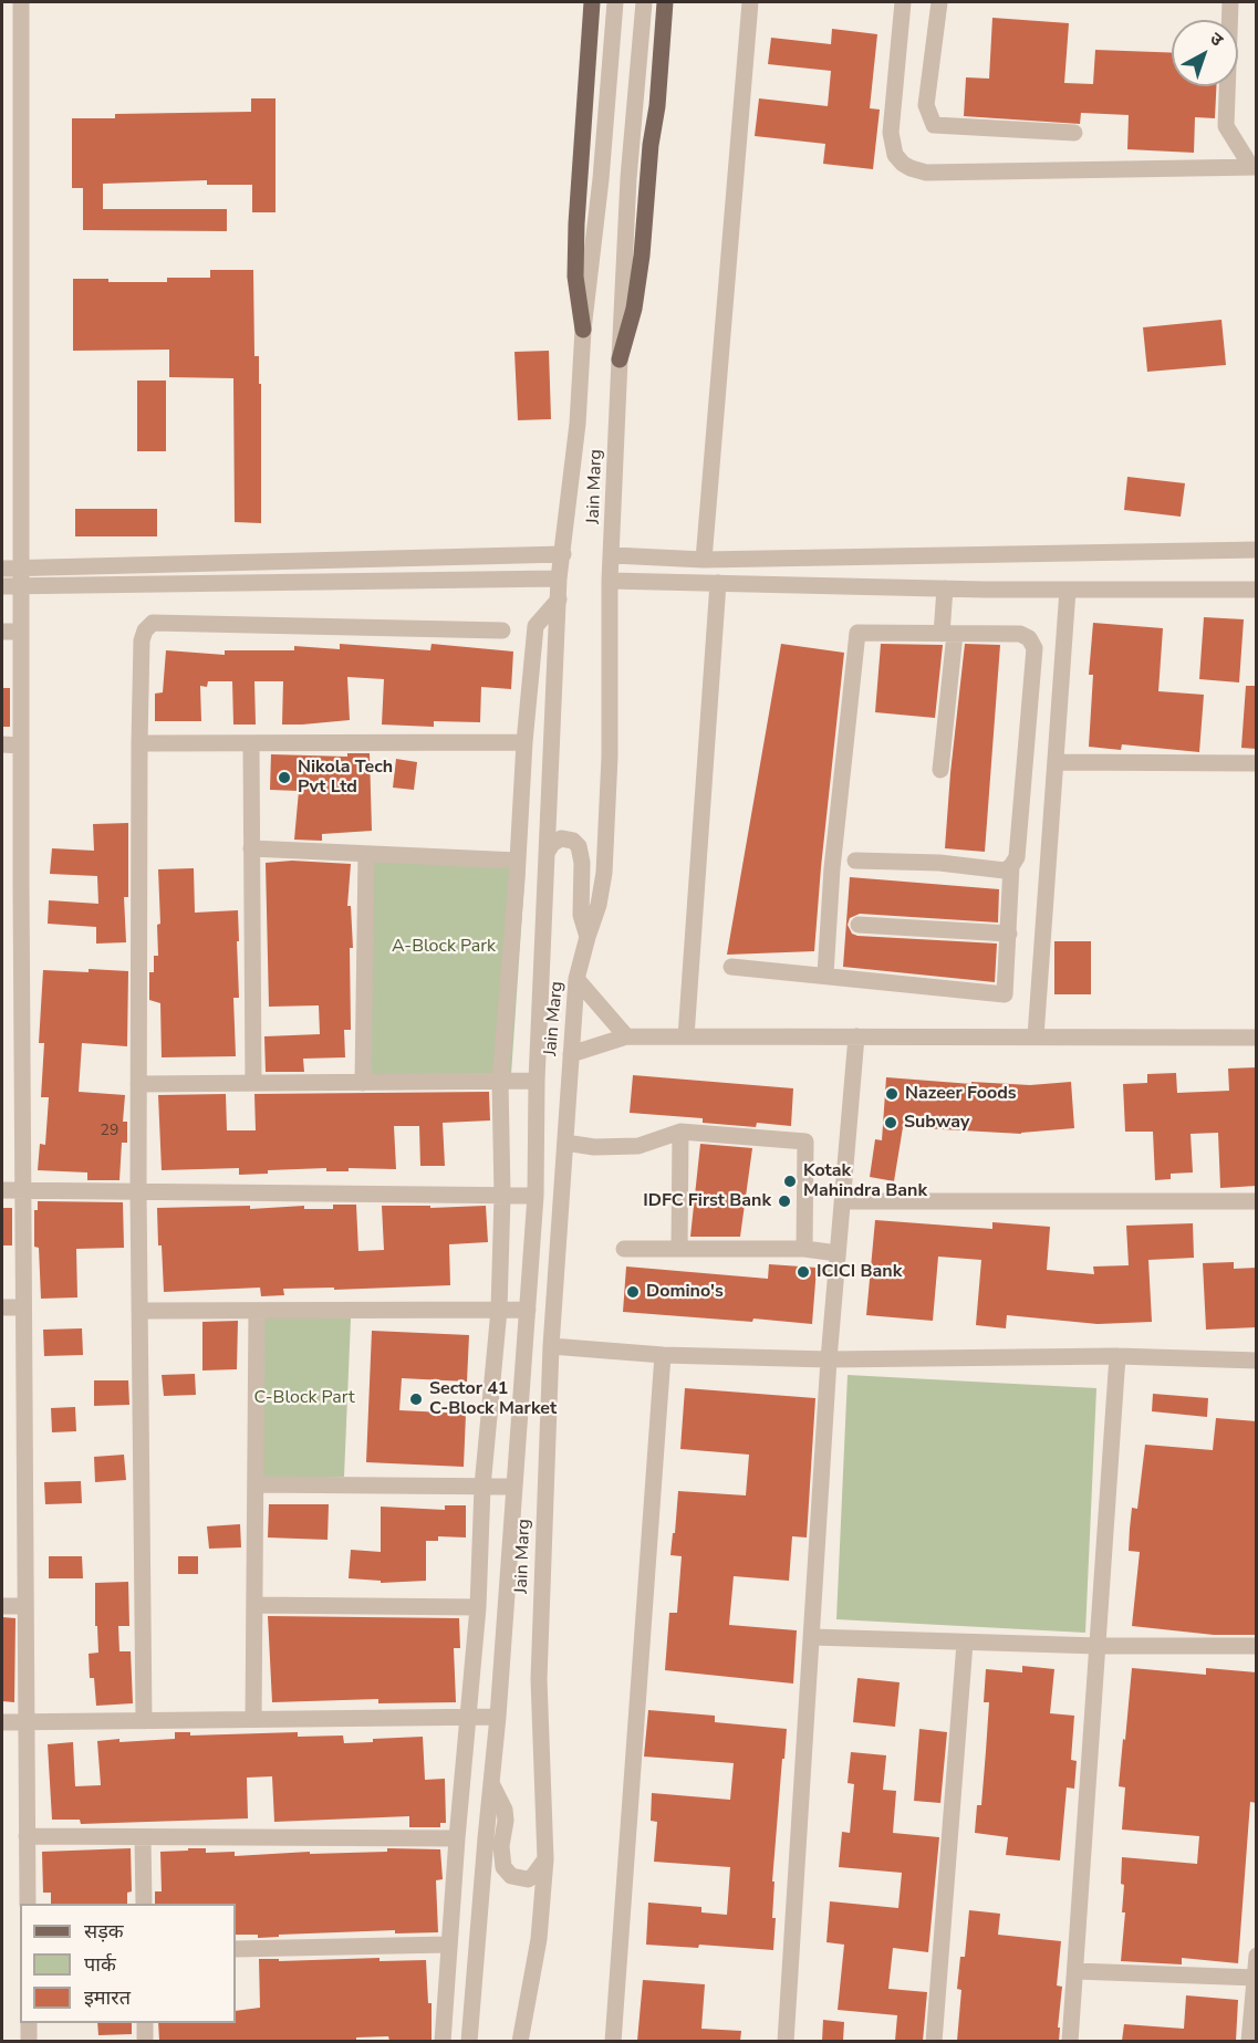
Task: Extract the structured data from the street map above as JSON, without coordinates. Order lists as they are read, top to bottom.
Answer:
{
  "streets": {
    "street": ["Jain Marg"]
  },
  "parks": ["A-Block Park", "C-Block Part"],
  "places": [
    "Nikola Tech Pvt Ltd",
    "Nazeer Foods",
    "Subway",
    "Kotak Mahindra Bank",
    "IDFC First Bank",
    "ICICI Bank",
    "Domino's",
    "Sector 41 C-Block Market"
  ],
  "house_numbers": ["29"],
  "legend": ["सड़क", "पार्क", "इमारत"],
  "north": "top right"
}
